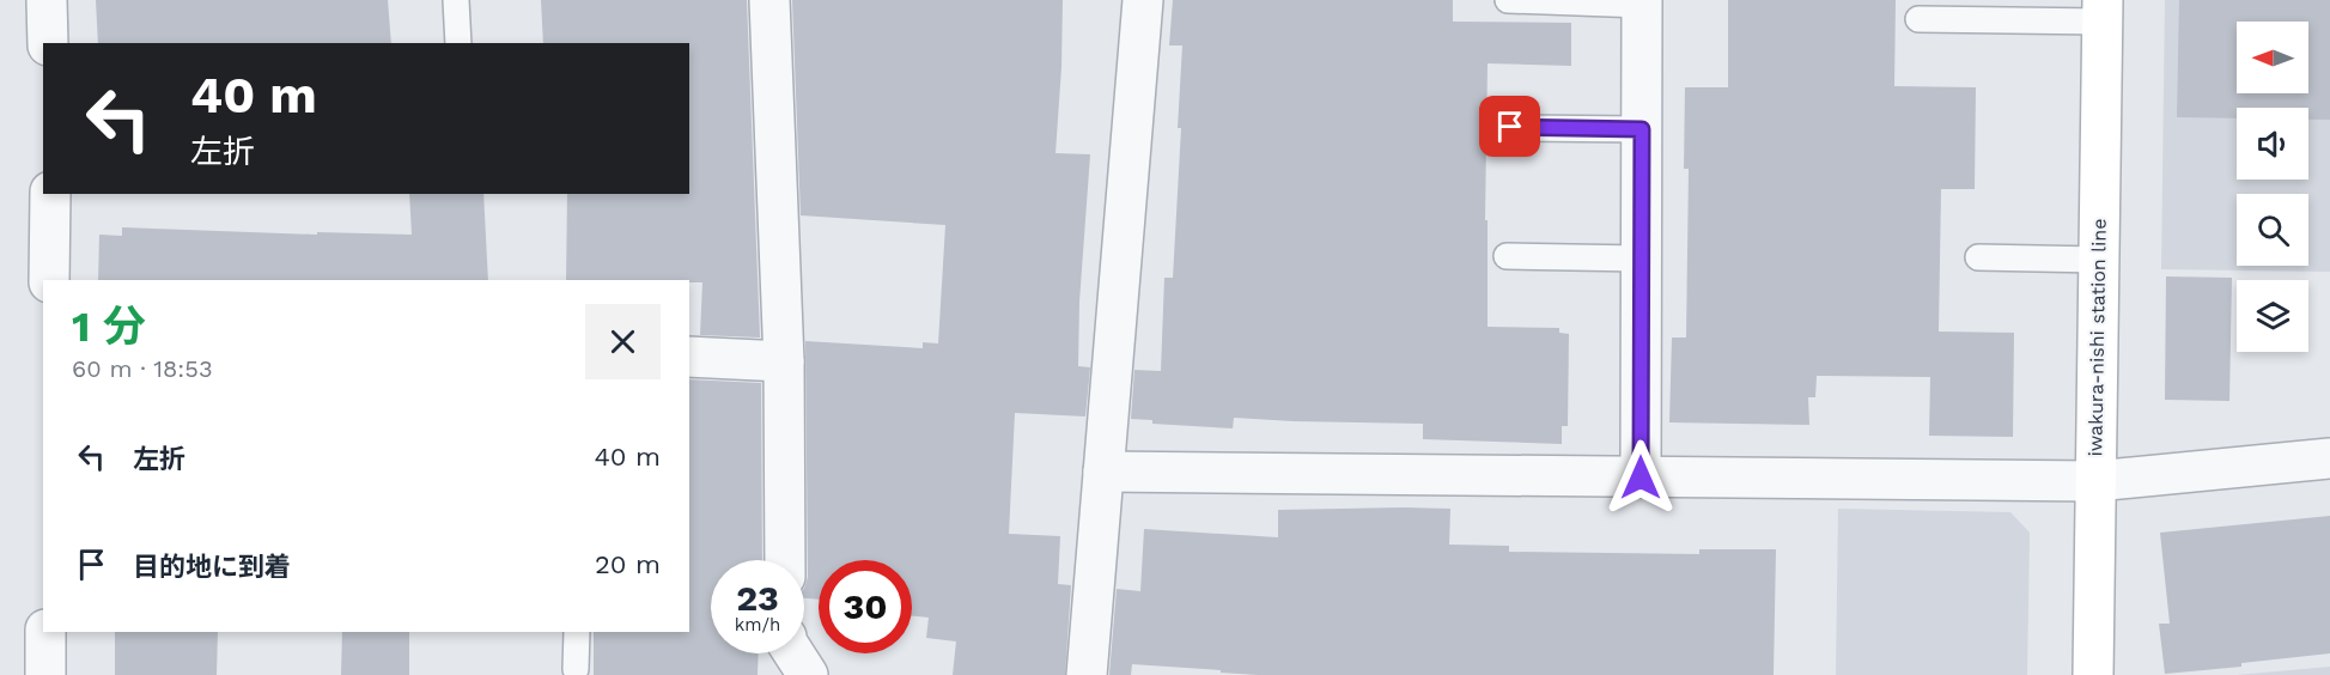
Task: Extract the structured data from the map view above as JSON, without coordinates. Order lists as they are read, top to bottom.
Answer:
{
  "streets": {
    "main road": ["iwakura-nishi station line"]
  },
  "north": "left",
  "page": {
    "turn": ["40 m", "左折"],
    "heading": ["1 分", "60 m · 18:53"],
    "list": [
      {
        "name": "左折",
        "value": "40 m"
      },
      {
        "name": "目的地に到着",
        "value": "20 m"
      }
    ],
    "speed": "23 km/h",
    "limit": "30"
  }
}
